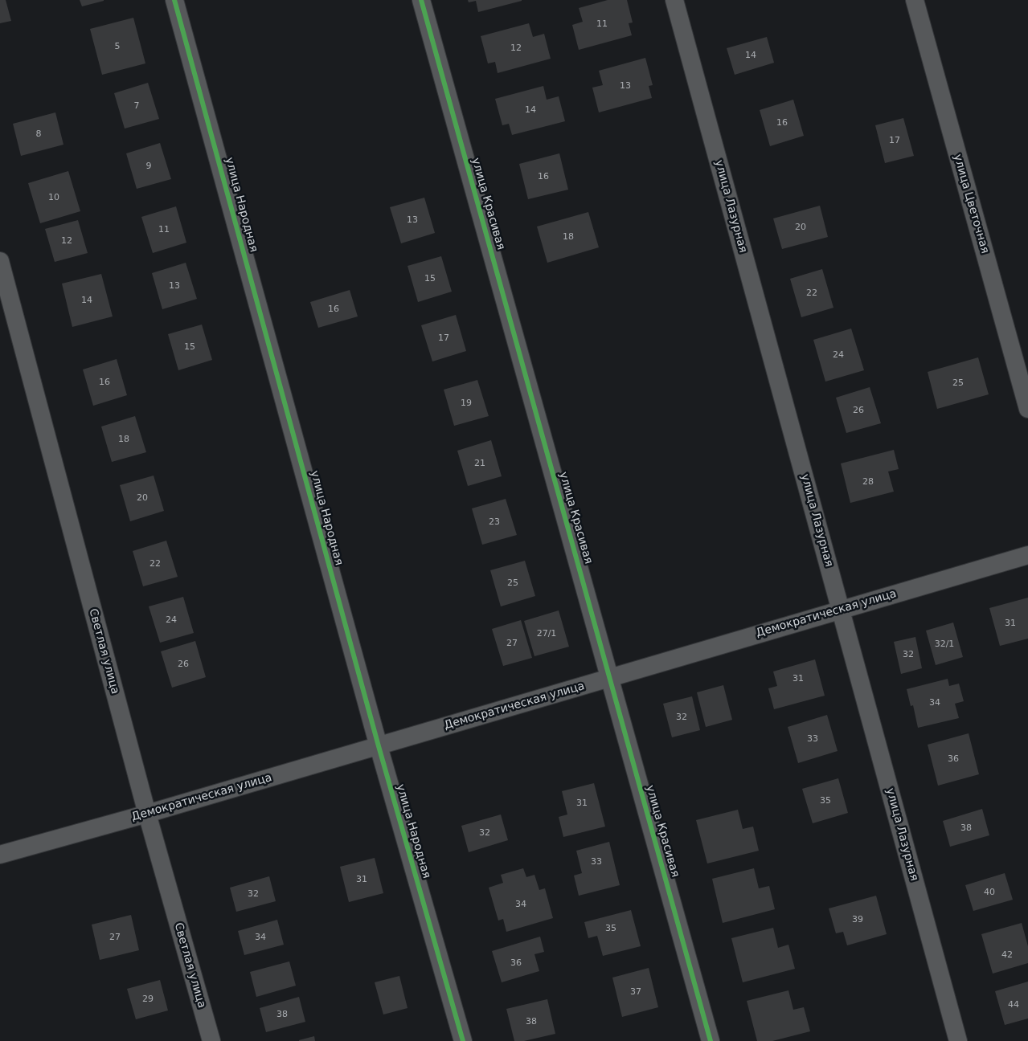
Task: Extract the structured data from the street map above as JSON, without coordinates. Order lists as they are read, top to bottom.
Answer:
{
  "streets": {
    "street": [
      "улица Красивая",
      "улица Цветочная",
      "улица Народная",
      "улица Лазурная",
      "Демократическая улица",
      "Светлая улица"
    ]
  },
  "crossings": [
    ["улица Красивая", "Демократическая улица"],
    ["улица Народная", "Демократическая улица"],
    ["улица Лазурная", "Демократическая улица"],
    ["Демократическая улица", "Светлая улица"]
  ],
  "house_numbers": [
    "11",
    "5",
    "12",
    "14",
    "13",
    "7",
    "14",
    "16",
    "8",
    "17",
    "9",
    "16",
    "10",
    "13",
    "20",
    "11",
    "18",
    "12",
    "15",
    "13",
    "22",
    "14",
    "16",
    "17",
    "15",
    "24",
    "16",
    "25",
    "19",
    "26",
    "18",
    "21",
    "28",
    "20",
    "23",
    "22",
    "25",
    "24",
    "31",
    "27/1",
    "27",
    "32/1",
    "32",
    "26",
    "31",
    "34",
    "32",
    "33",
    "36",
    "35",
    "31",
    "38",
    "32",
    "33",
    "31",
    "40",
    "32",
    "34",
    "39",
    "35",
    "27",
    "34",
    "42",
    "36",
    "37",
    "29",
    "44",
    "38",
    "38"
  ]
}
